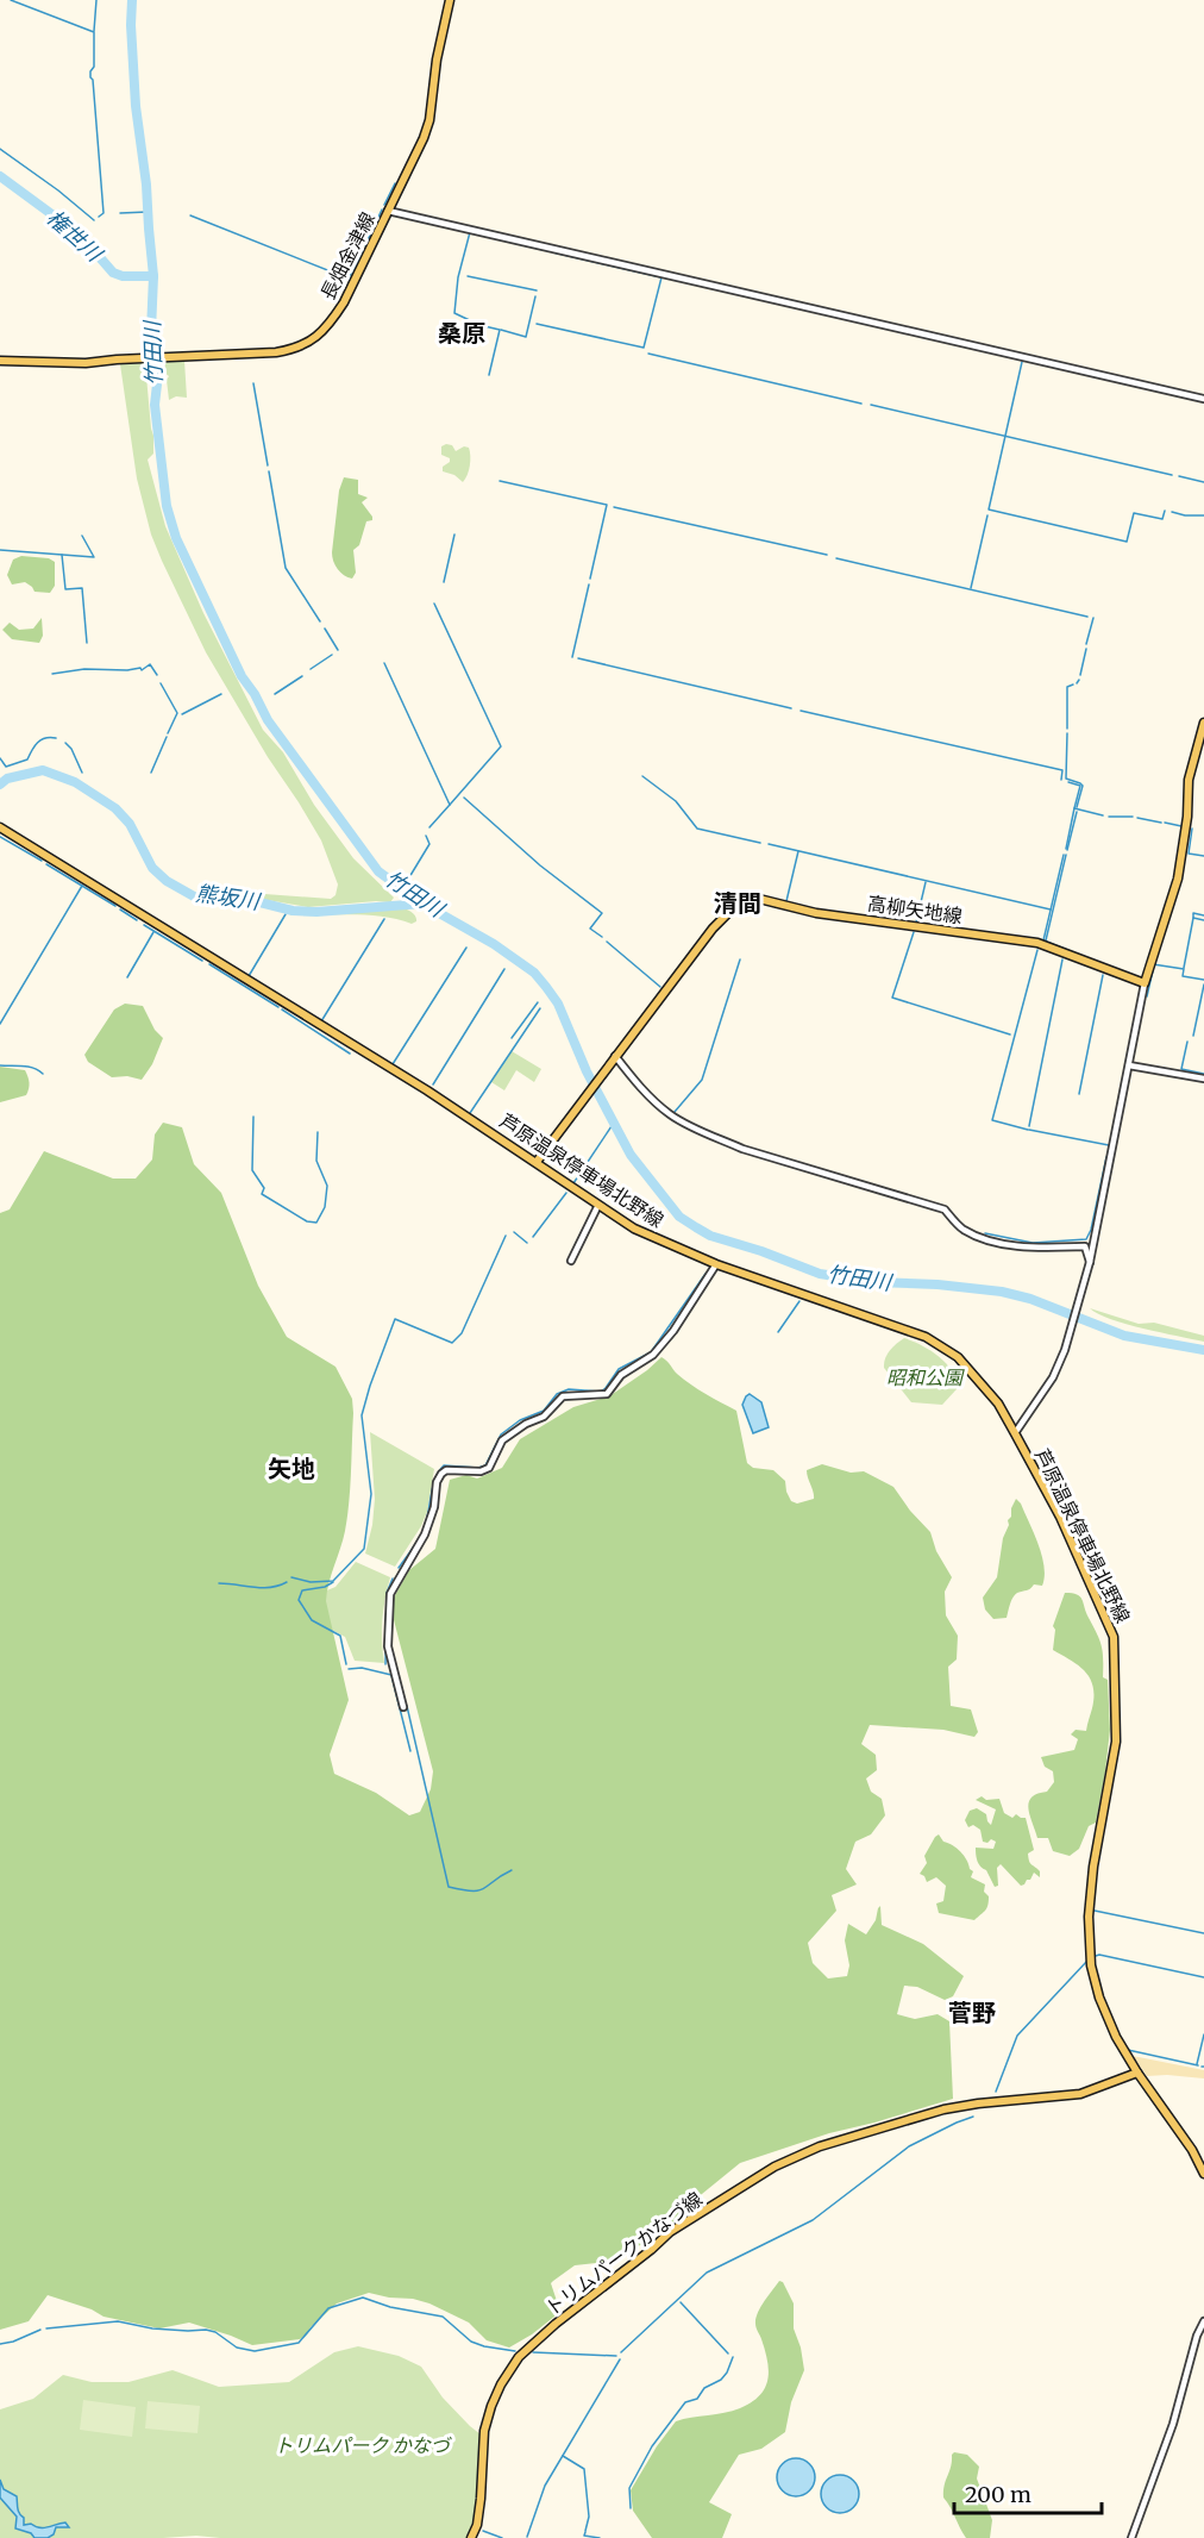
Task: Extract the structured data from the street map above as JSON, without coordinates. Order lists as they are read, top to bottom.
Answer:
{
  "streets": {
    "main road": [
      "長畑金津線",
      "高柳矢地線",
      "芦原温泉停車場北野線",
      "トリムパークかなづ線"
    ]
  },
  "crossings": [
    ["高柳矢地線", "芦原温泉停車場北野線"],
    ["芦原温泉停車場北野線", "トリムパークかなづ線"]
  ],
  "districts": [
    "桑原",
    "清間",
    "矢地",
    "菅野"
  ],
  "water": ["権世川", "竹田川", "熊坂川"],
  "parks": ["昭和公園", "トリムパーク かなづ"],
  "scale_bar": "200 m"
}
